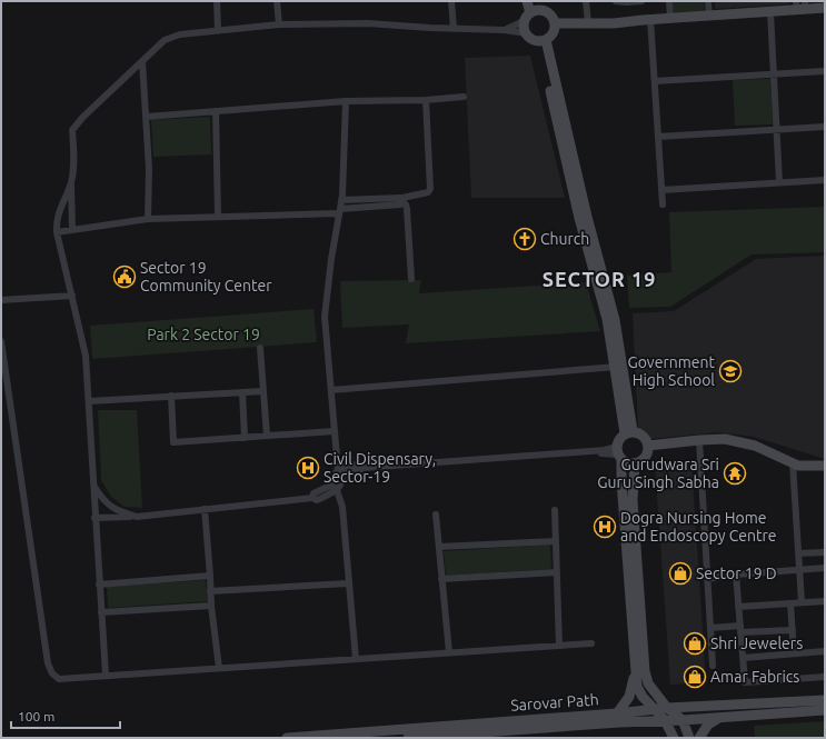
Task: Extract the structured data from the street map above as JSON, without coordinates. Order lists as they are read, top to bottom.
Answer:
{
  "streets": {
    "street": ["Sarovar Path"]
  },
  "districts": ["SECTOR 19"],
  "parks": ["Park 2 Sector 19"],
  "places": {
    "church": ["Church"],
    "public building": ["Sector 19 Community Center"],
    "school or university": ["Government High School"],
    "hospital": ["Civil Dispensary, Sector-19", "Dogra Nursing Home and Endoscopy Centre"],
    "temple": ["Gurudwara Sri Guru Singh Sabha"],
    "shop": ["Sector 19 D", "Shri Jewelers", "Amar Fabrics"]
  },
  "scale_bar": "100 m"
}
